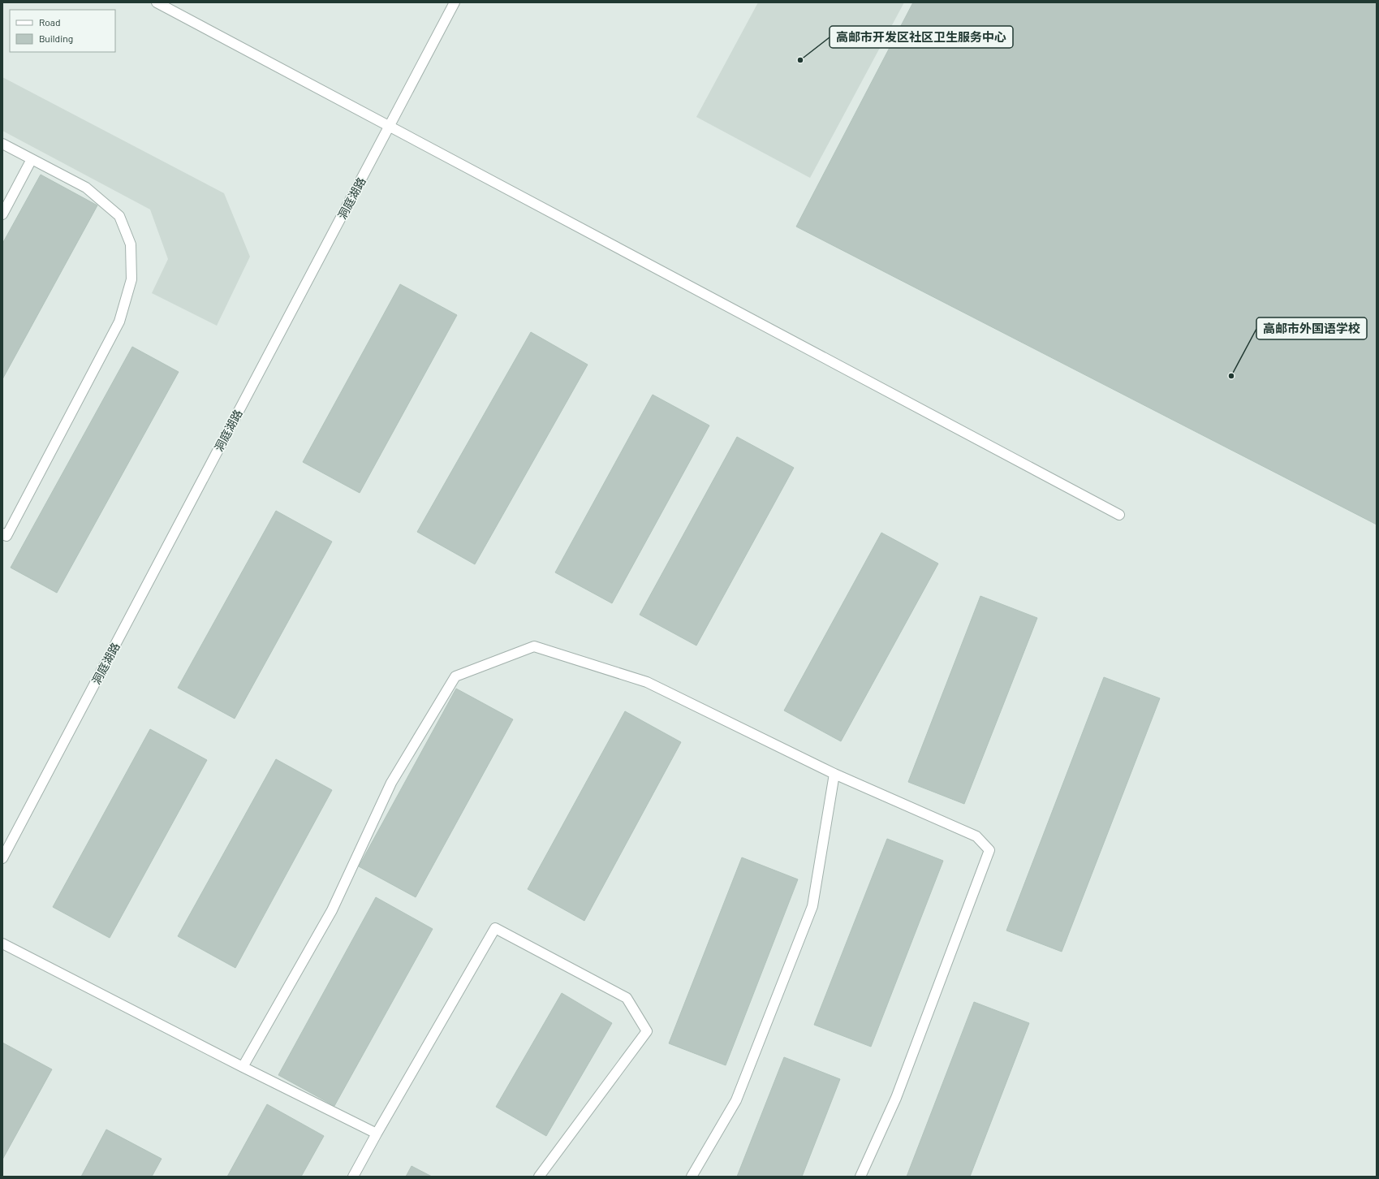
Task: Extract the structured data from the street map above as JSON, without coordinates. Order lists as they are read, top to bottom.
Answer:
{
  "streets": {
    "street": ["洞庭湖路"]
  },
  "places": ["高邮市开发区社区卫生服务中心", "高邮市外国语学校"],
  "legend": ["Road", "Building"]
}
